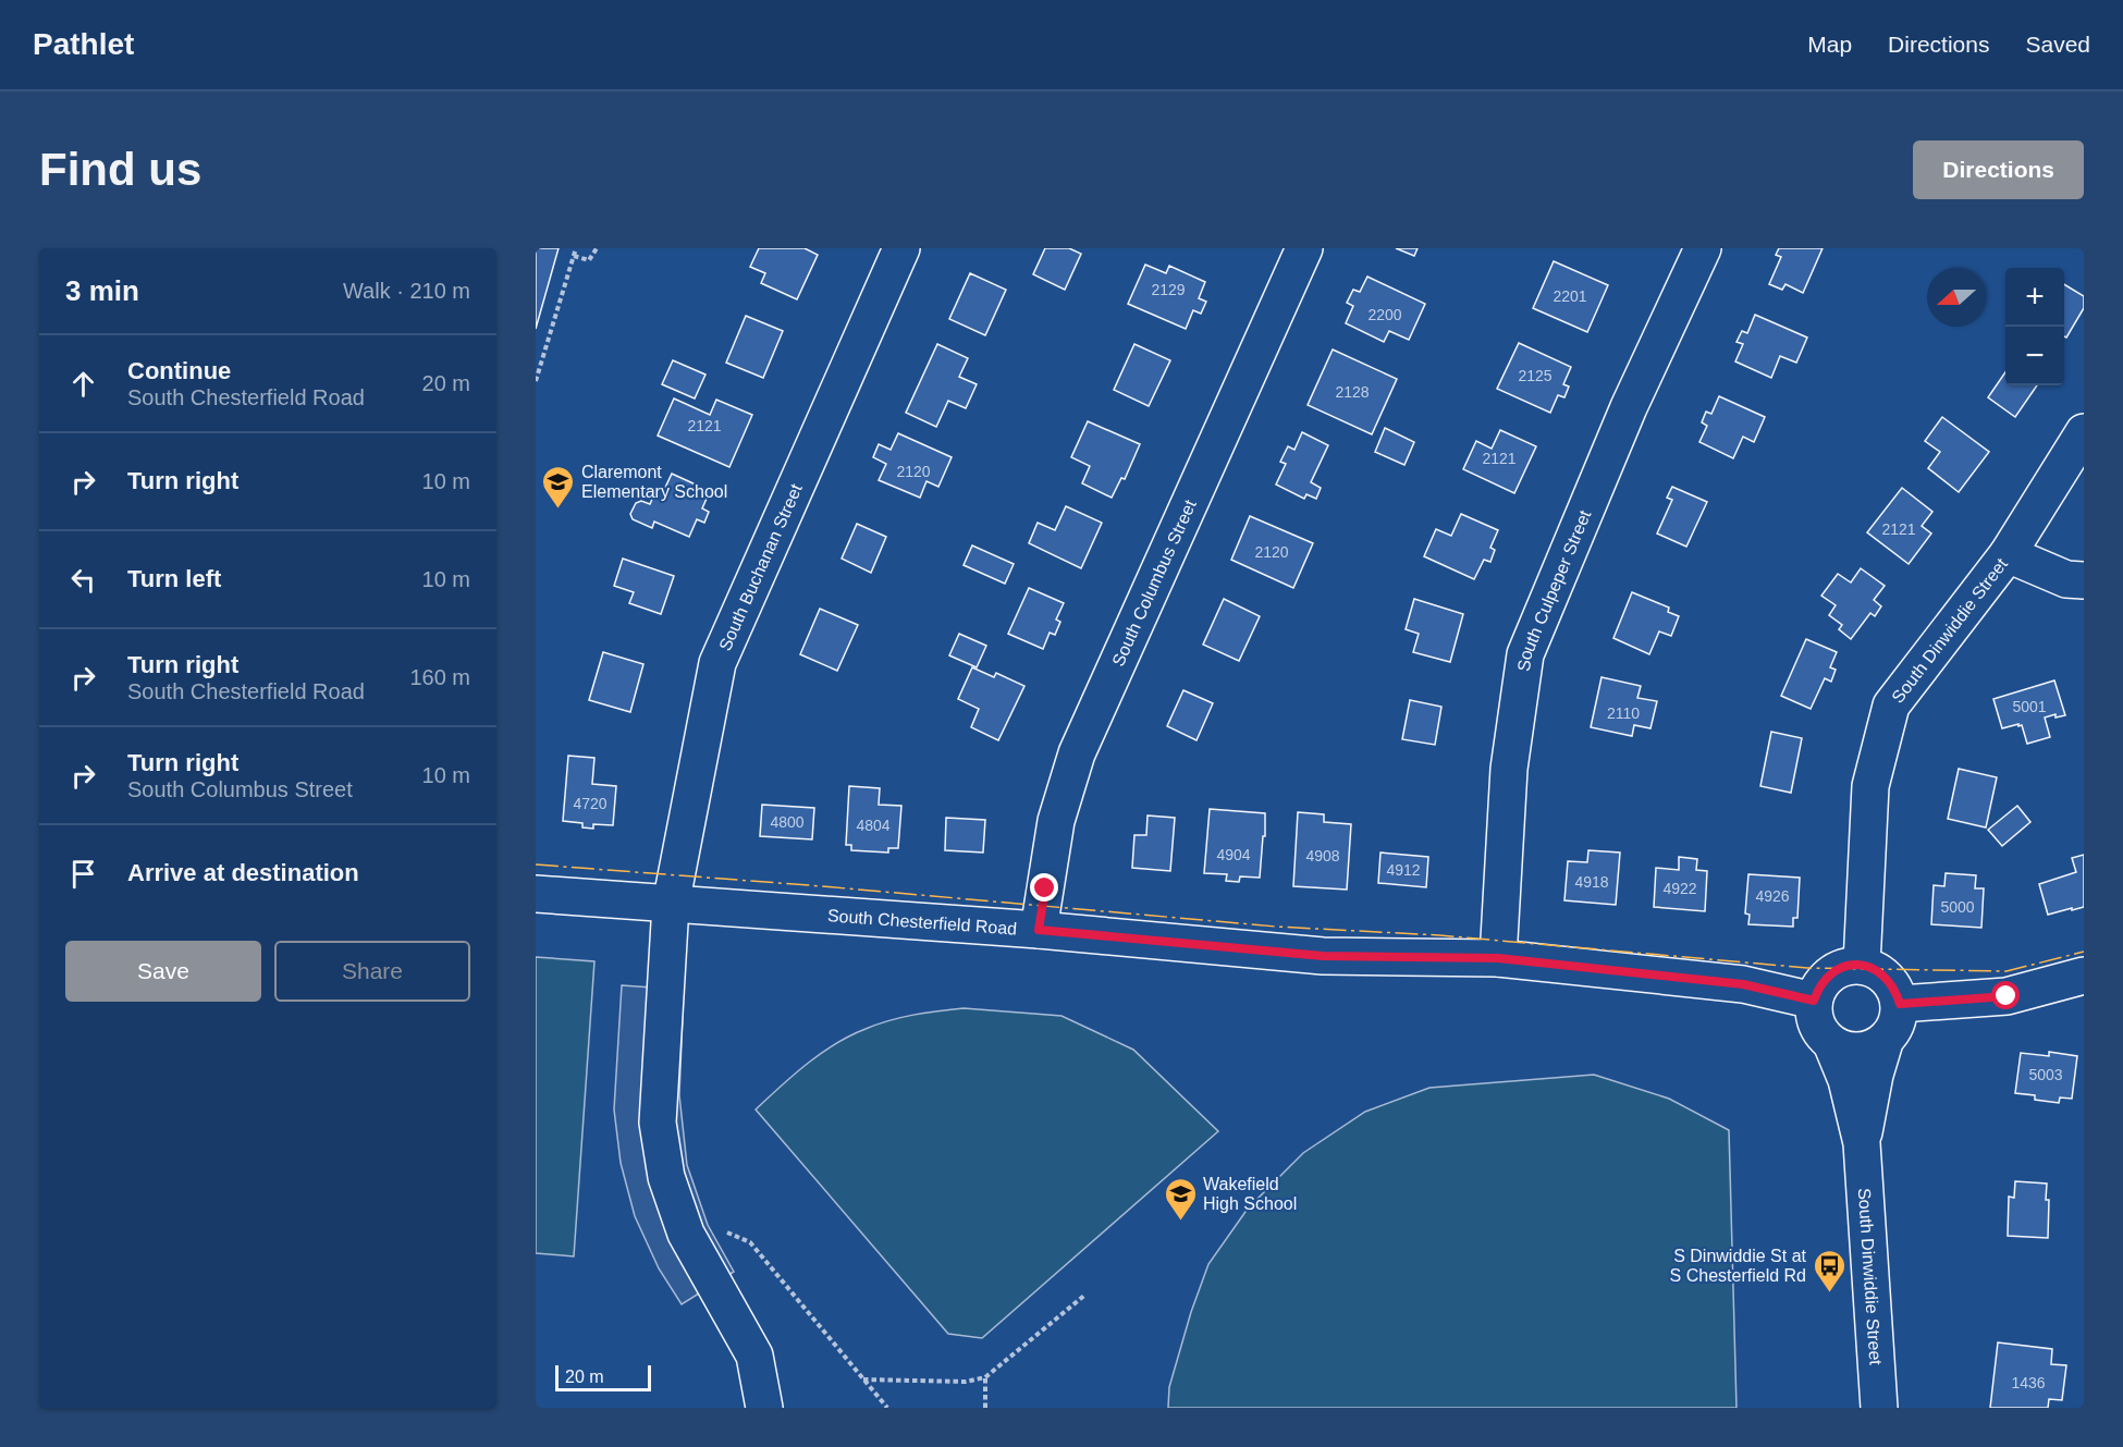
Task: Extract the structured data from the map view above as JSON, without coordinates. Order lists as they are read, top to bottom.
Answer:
{
  "streets": {
    "street": [
      "South Buchanan Street",
      "South Columbus Street",
      "South Culpeper Street",
      "South Dinwiddie Street",
      "South Chesterfield Road"
    ]
  },
  "crossings": [
    ["South Buchanan Street", "South Chesterfield Road"],
    ["South Columbus Street", "South Chesterfield Road"],
    ["South Culpeper Street", "South Chesterfield Road"],
    ["South Dinwiddie Street", "South Chesterfield Road"]
  ],
  "places": {
    "school or university": ["Claremont Elementary School", "Wakefield High School"],
    "bus stop": ["S Dinwiddie St at S Chesterfield Rd"]
  },
  "house_numbers": [
    "2129",
    "2201",
    "2200",
    "2125",
    "2128",
    "2121",
    "2121",
    "2120",
    "2121",
    "2120",
    "5001",
    "2110",
    "4720",
    "4800",
    "4804",
    "4904",
    "4908",
    "4912",
    "4918",
    "4922",
    "4926",
    "5000",
    "5003",
    "1436"
  ],
  "scale_bar": "20 m",
  "north": "left",
  "page": {
    "header": "Pathlet",
    "nav": ["Map", "Directions", "Saved"],
    "buttons": [
      "Directions",
      ["Save", "Share"]
    ],
    "title": "Find us",
    "heading": ["3 min", "Walk · 210 m"],
    "map_buttons": ["+", "−"],
    "list": [
      ["Continue", "South Chesterfield Road", "20 m"],
      ["Turn right", "10 m"],
      ["Turn left", "10 m"],
      ["Turn right", "South Chesterfield Road", "160 m"],
      ["Turn right", "South Columbus Street", "10 m"],
      "Arrive at destination"
    ],
    "scale": "20 m"
  }
}
